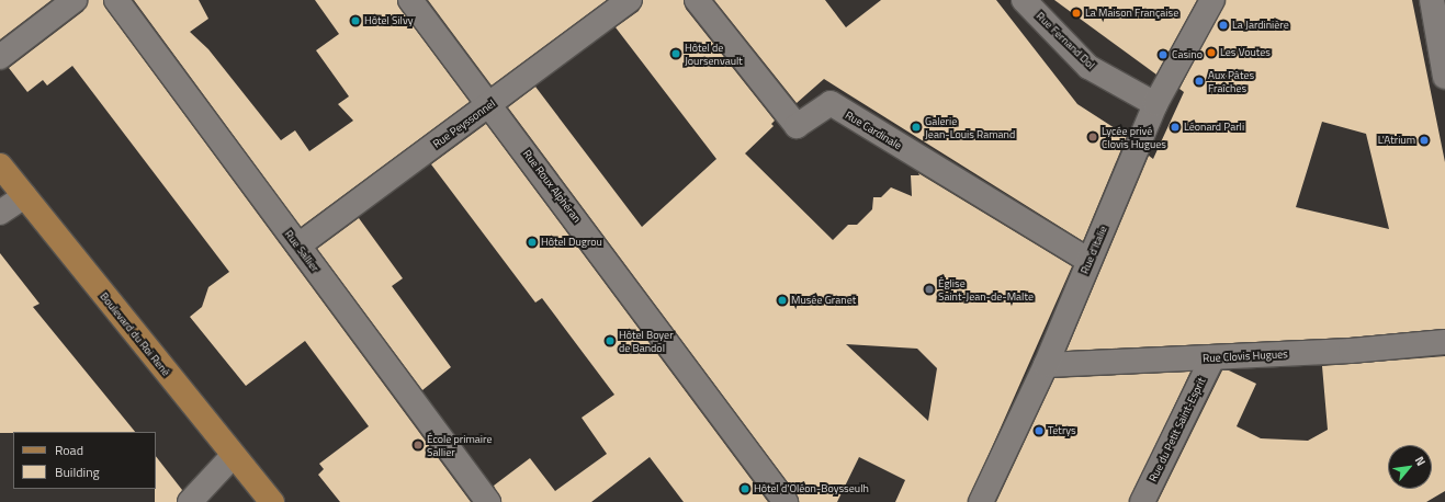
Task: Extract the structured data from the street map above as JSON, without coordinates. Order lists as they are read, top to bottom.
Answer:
{
  "streets": {
    "main road": ["Boulevard du Roi René"],
    "street": [
      "Rue Fernand Dol",
      "Rue Peyssonnel",
      "Rue Cardinale",
      "Rue Roux Alphéran",
      "Rue d'Italie",
      "Rue Sallier",
      "Rue Clovis Hugues",
      "Rue du Petit Saint-Esprit"
    ]
  },
  "crossings": [
    ["Rue Fernand Dol", "Rue d'Italie"],
    ["Rue Peyssonnel", "Rue Roux Alphéran"],
    ["Rue Peyssonnel", "Rue Sallier"],
    ["Rue Cardinale", "Rue d'Italie"],
    ["Rue d'Italie", "Rue Clovis Hugues"],
    ["Rue Clovis Hugues", "Rue du Petit Saint-Esprit"]
  ],
  "places": [
    "La Maison Française",
    "Hôtel Silvy",
    "La Jardinière",
    "Les Voutes",
    "Hôtel de Joursenvault",
    "Casino",
    "Aux Pâtes Fraîches",
    "Galerie Jean-Louis Ramand",
    "Léonard Parli",
    "Lycée privé Clovis Hugues",
    "L'Atrium",
    "Hôtel Dugrou",
    "Église Saint-Jean-de-Malte",
    "Musée Granet",
    "Hôtel Boyer de Bandol",
    "Tetrys",
    "École primaire Sallier",
    "Hôtel d'Oléon-Boysseulh"
  ],
  "legend": ["Road", "Building"],
  "north": "top right"
}
